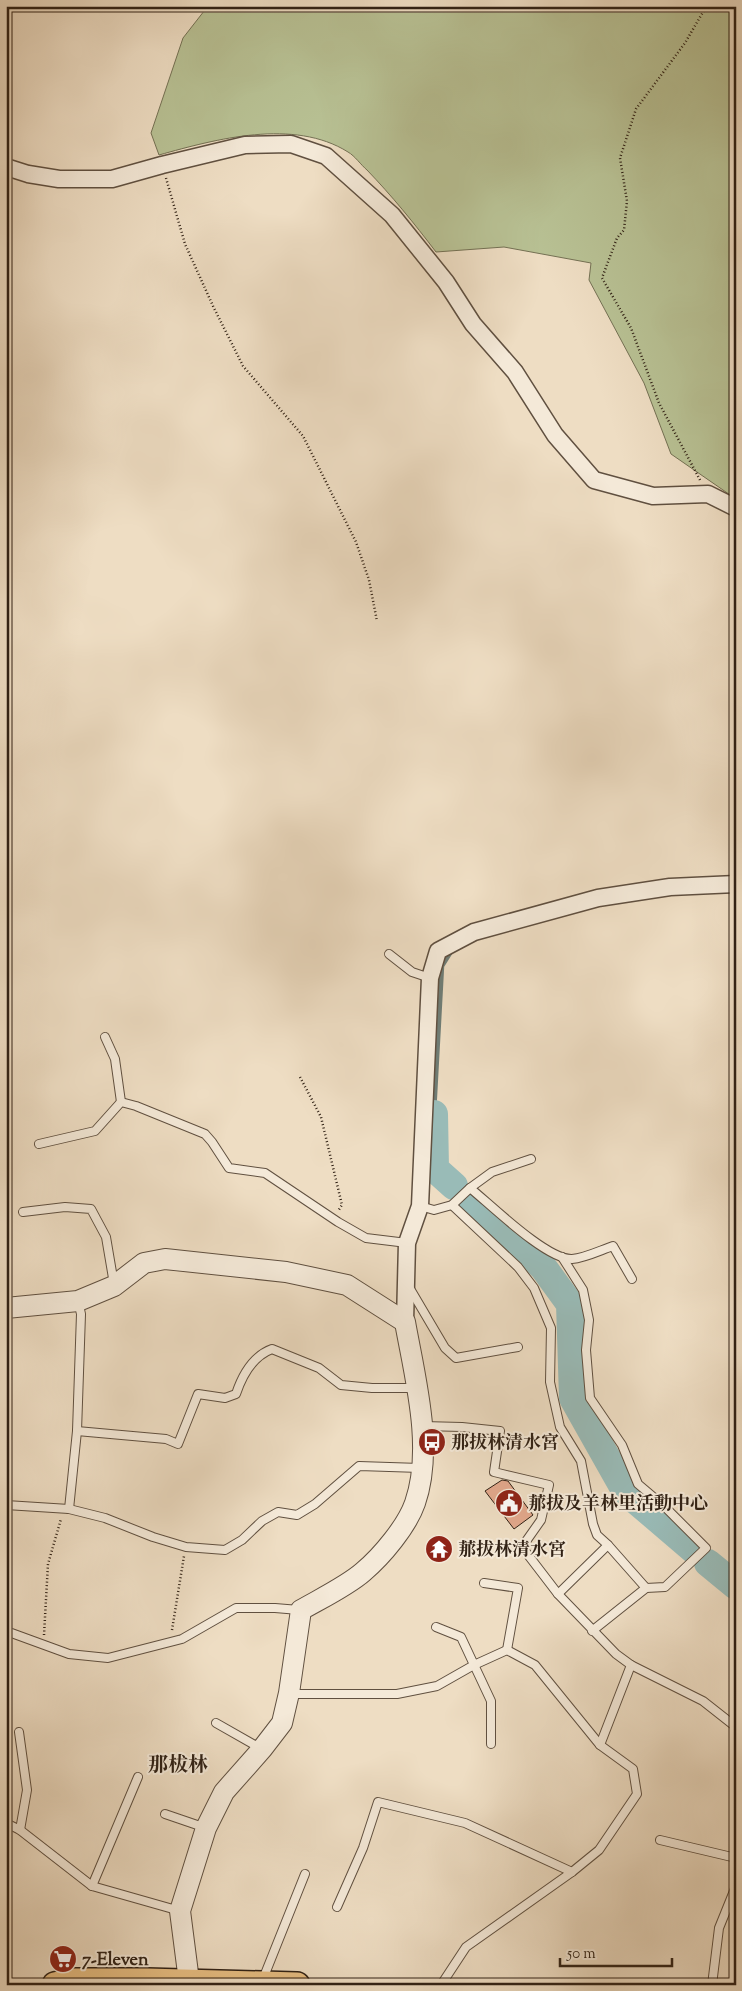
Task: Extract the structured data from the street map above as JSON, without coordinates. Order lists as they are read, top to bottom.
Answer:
{
  "districts": ["那柭林"],
  "places": {
    "bus stop": ["那拔林清水宮"],
    "public building": ["𦰡拔及羊林里活動中心"],
    "temple": ["𦰡拔林清水宮"],
    "supermarket": ["7-Eleven"]
  },
  "scale_bar": "50 m"
}
